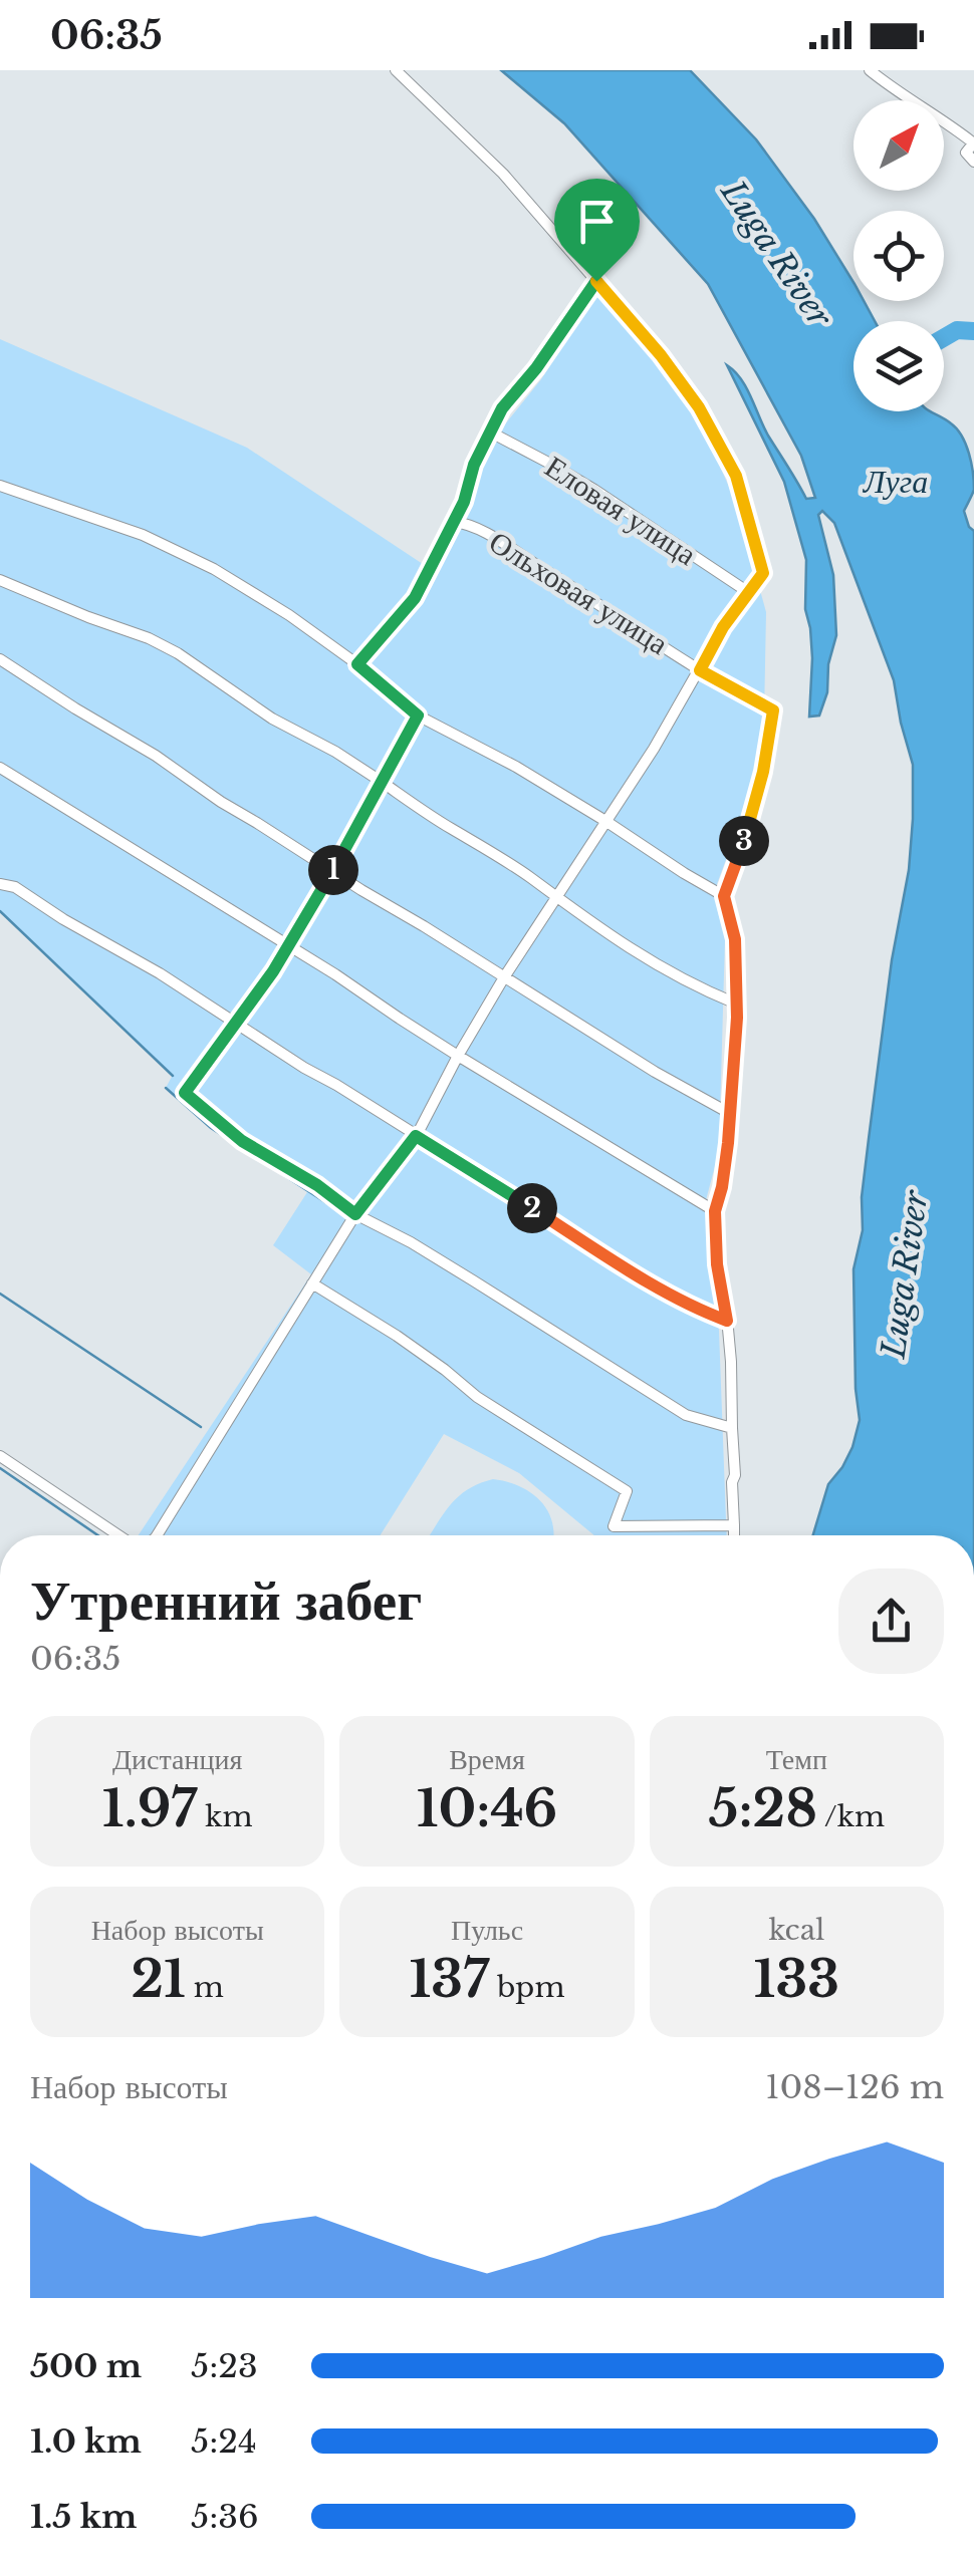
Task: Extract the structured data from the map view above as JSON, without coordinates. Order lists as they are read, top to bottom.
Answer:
{
  "streets": {
    "street": ["Еловая улица", "Ольховая улица"]
  },
  "water": ["Luga River", "Луга"],
  "north": "top right",
  "page": {
    "status": "06:35",
    "pins": ["3", "1", "2"],
    "heading": ["Утренний забег", "06:35"],
    "stats": [
      ["Дистанция", "1.97 km"],
      ["Время", "10:46"],
      ["Темп", "5:28 /km"],
      ["Набор высоты", "21 m"],
      ["Пульс", "137 bpm"],
      ["kcal", "133"]
    ],
    "chart": ["Набор высоты", "108–126 m"],
    "list": [
      {
        "name": "500 m",
        "note": "5:23"
      },
      {
        "name": "1.0 km",
        "note": "5:24"
      },
      {
        "name": "1.5 km",
        "note": "5:36"
      }
    ]
  }
}
